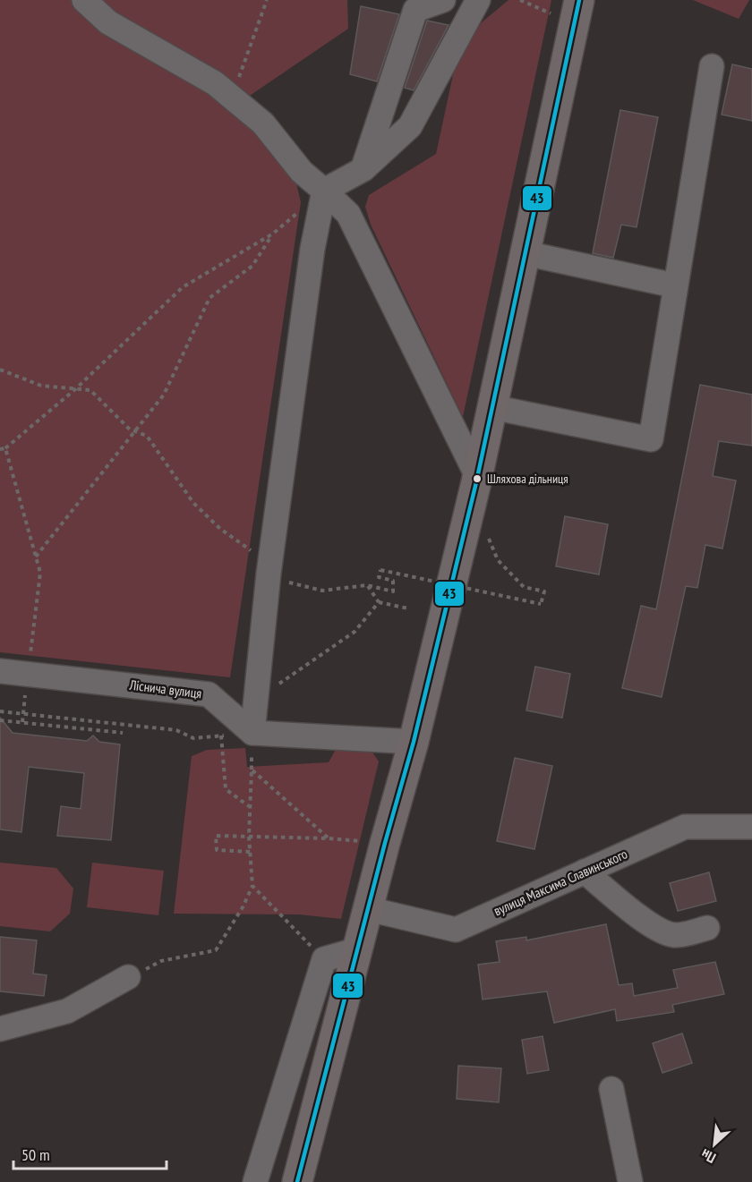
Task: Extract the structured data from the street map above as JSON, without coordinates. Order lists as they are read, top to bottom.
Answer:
{
  "streets": {
    "street": ["Ліснича вулиця", "вулиця Максима Славинського"]
  },
  "places": ["Шляхова дільниця"],
  "lines": ["transit line 43"],
  "scale_bar": "50 m",
  "north": "bottom left"
}
